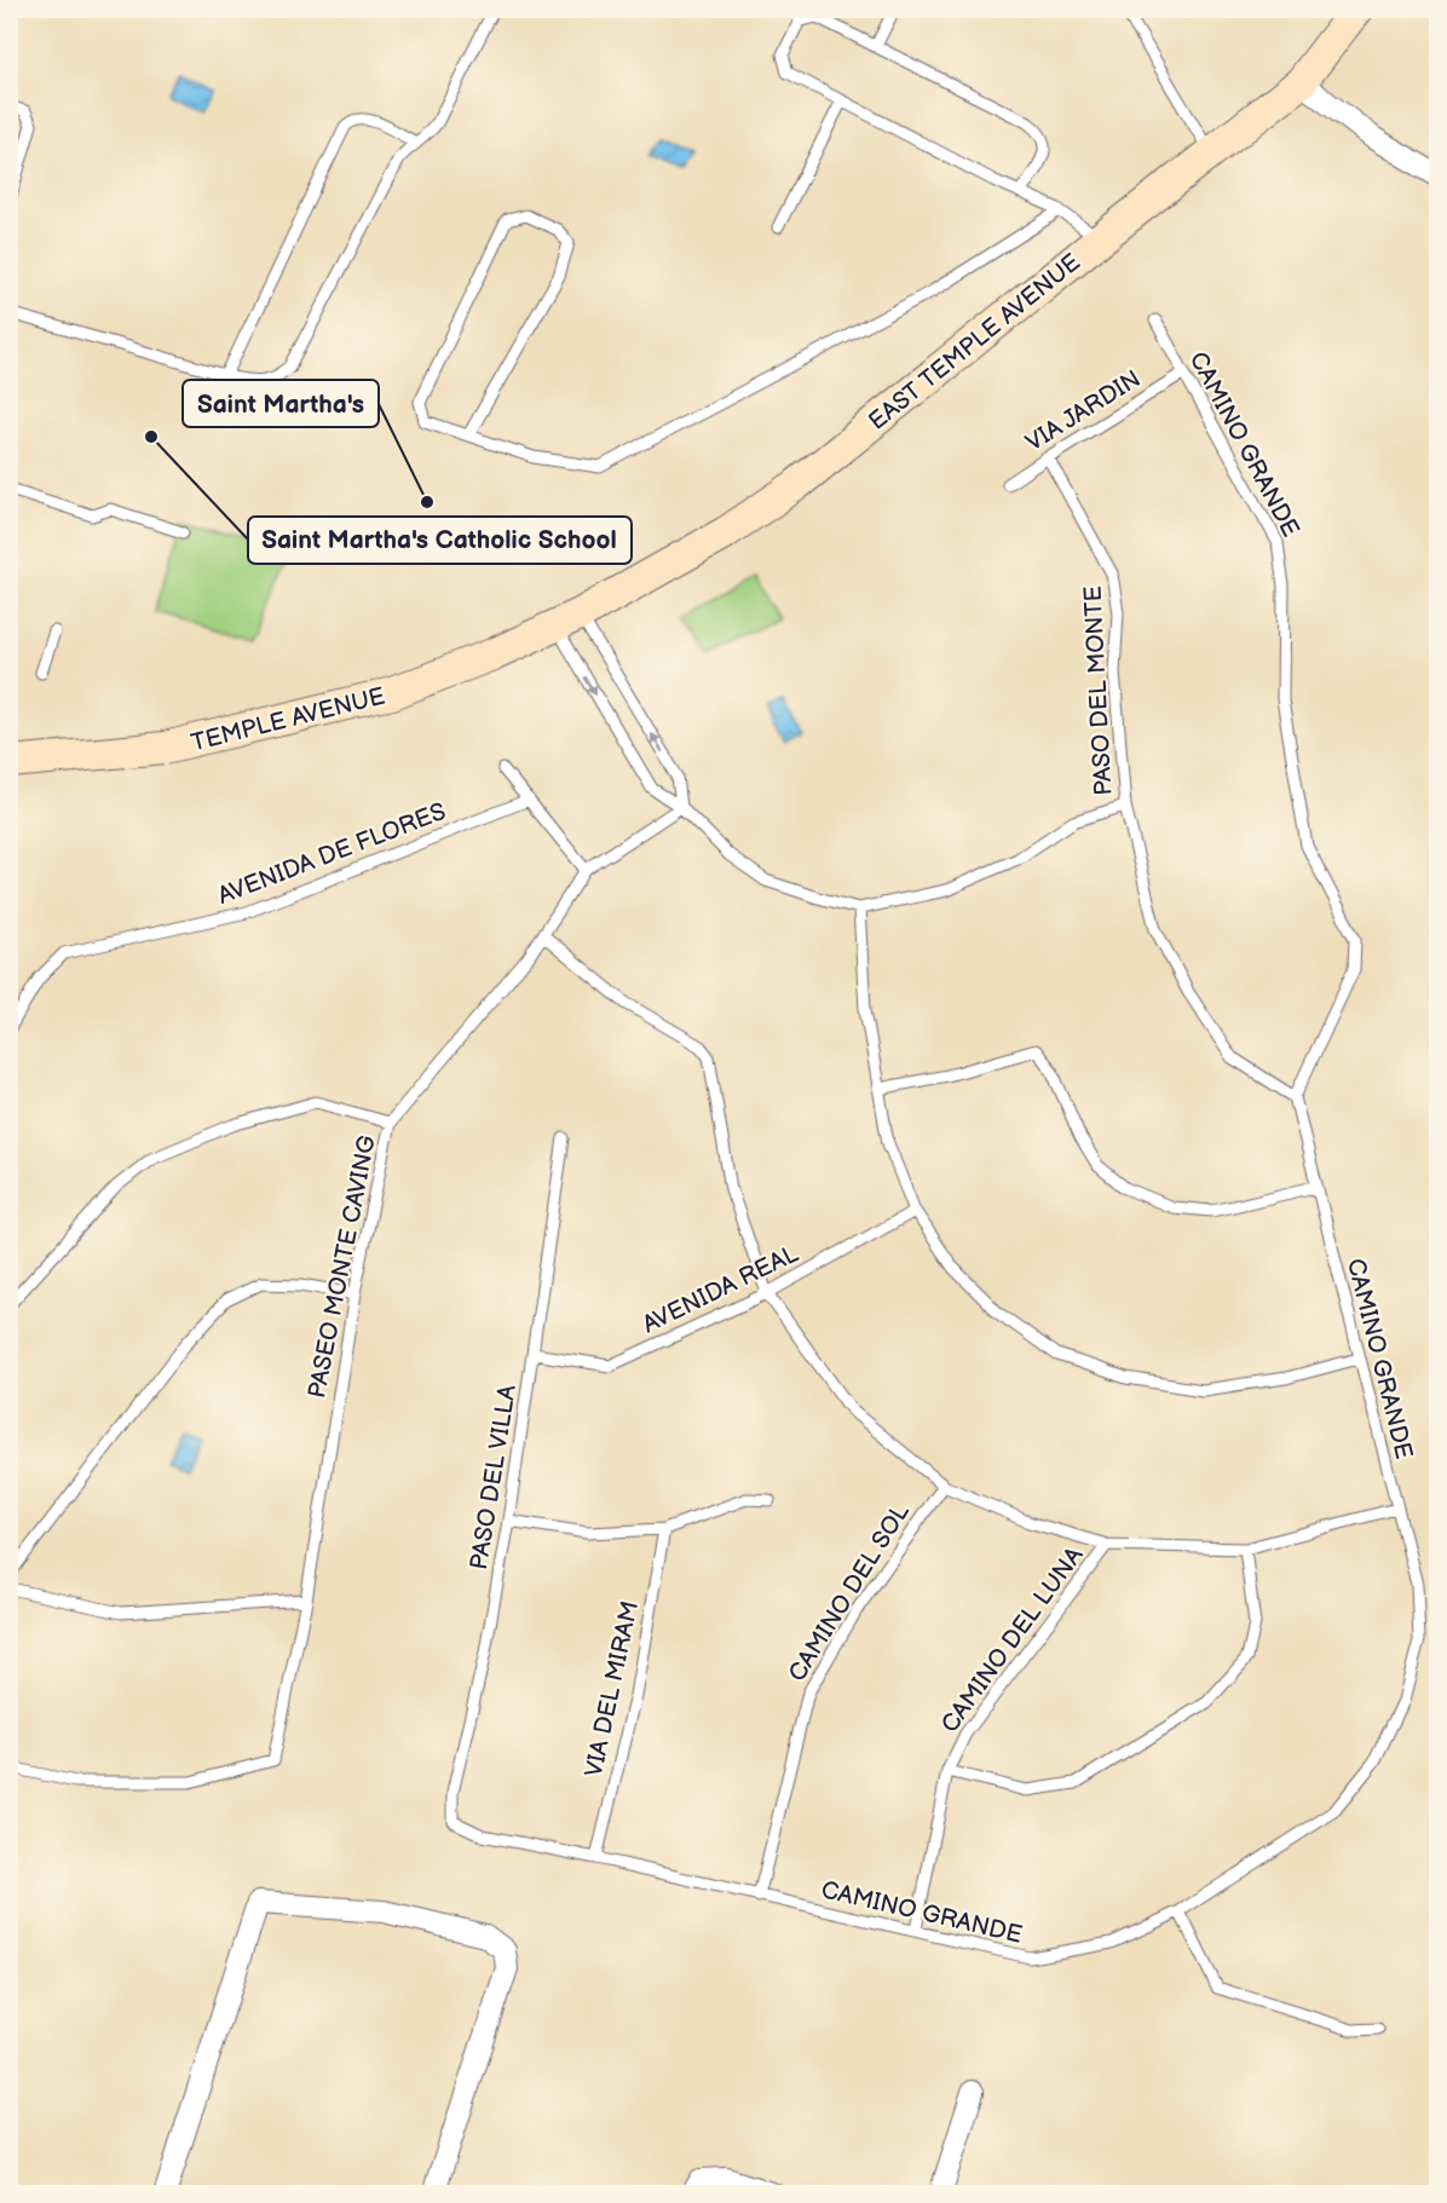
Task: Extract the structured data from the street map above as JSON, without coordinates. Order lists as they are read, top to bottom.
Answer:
{
  "streets": {
    "main road": ["EAST TEMPLE AVENUE", "TEMPLE AVENUE"],
    "lane": [
      "VIA JARDIN",
      "CAMINO GRANDE",
      "PASO DEL MONTE",
      "AVENIDA DE FLORES",
      "PASEO MONTE CAVING",
      "AVENIDA REAL",
      "PASO DEL VILLA",
      "CAMINO DEL SOL",
      "CAMINO DEL LUNA",
      "VIA DEL MIRAM"
    ]
  },
  "crossings": [
    ["EAST TEMPLE AVENUE", "TEMPLE AVENUE"],
    ["VIA JARDIN", "CAMINO GRANDE"],
    ["VIA JARDIN", "PASO DEL MONTE"],
    ["CAMINO GRANDE", "PASO DEL MONTE"],
    ["CAMINO GRANDE", "PASO DEL VILLA"],
    ["CAMINO GRANDE", "CAMINO DEL SOL"],
    ["CAMINO GRANDE", "CAMINO DEL LUNA"],
    ["CAMINO GRANDE", "VIA DEL MIRAM"],
    ["AVENIDA REAL", "PASO DEL VILLA"]
  ],
  "places": ["Saint Martha's Catholic School", "Saint Martha's"]
}
